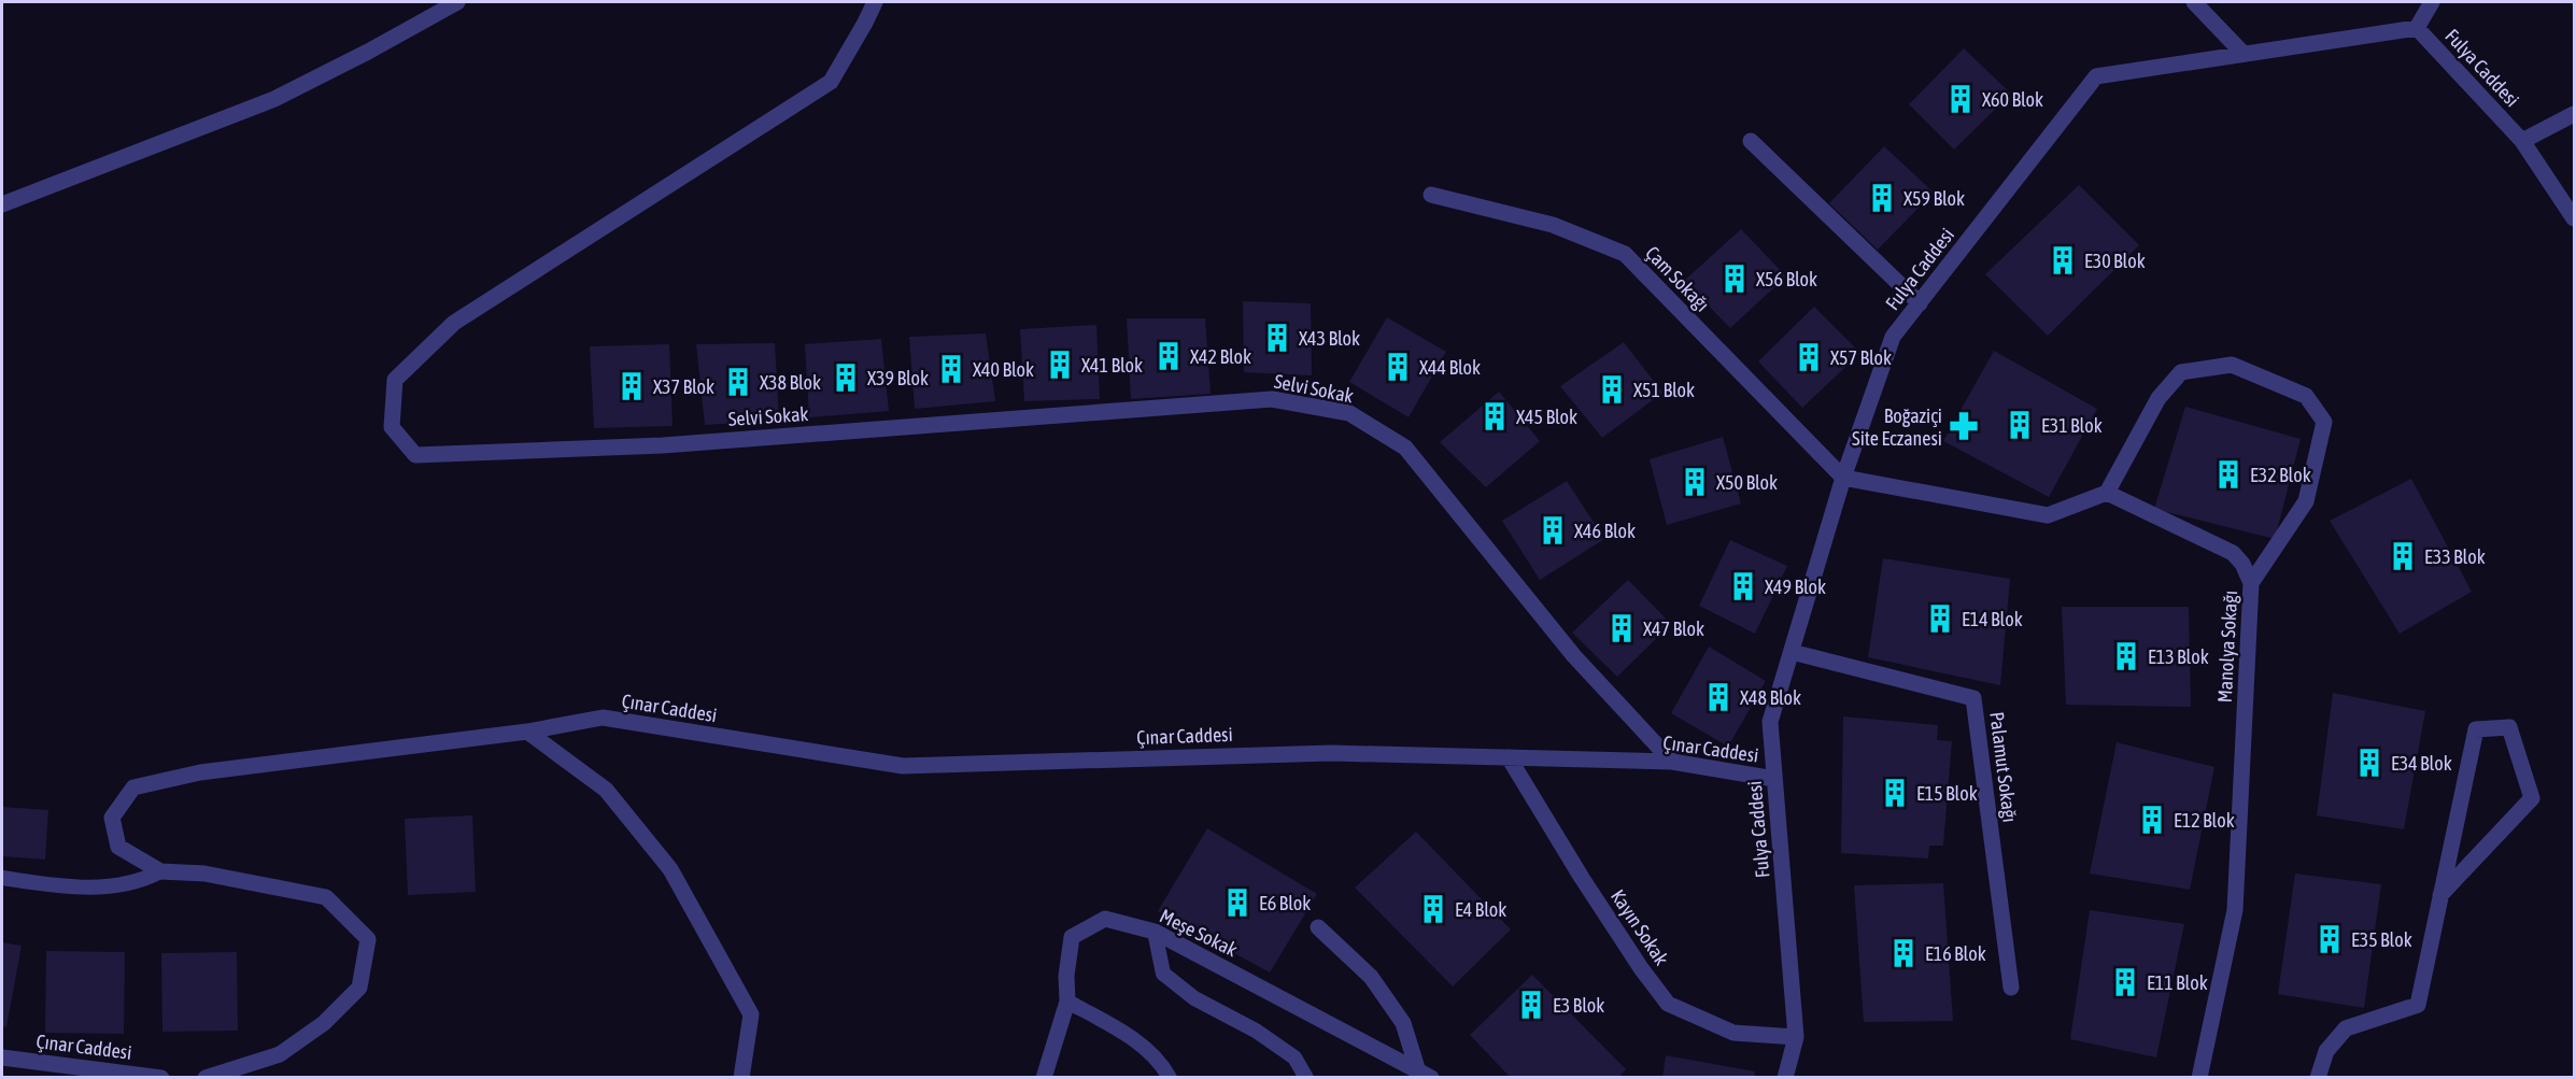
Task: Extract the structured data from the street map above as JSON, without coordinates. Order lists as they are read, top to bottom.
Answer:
{
  "streets": {
    "street": [
      "Fulya Caddesi",
      "Çam Sokağı",
      "Selvi Sokak",
      "Manolya Sokağı",
      "Çınar Caddesi",
      "Palamut Sokağı",
      "Kayın Sokak",
      "Meşe Sokak"
    ]
  },
  "crossings": [
    ["Fulya Caddesi", "Çam Sokağı"],
    ["Fulya Caddesi", "Çınar Caddesi"],
    ["Fulya Caddesi", "Palamut Sokağı"],
    ["Fulya Caddesi", "Kayın Sokak"],
    ["Selvi Sokak", "Çınar Caddesi"],
    ["Çınar Caddesi", "Kayın Sokak"]
  ],
  "places": {
    "building": [
      "X60 Blok",
      "X59 Blok",
      "E30 Blok",
      "X56 Blok",
      "X43 Blok",
      "X42 Blok",
      "X57 Blok",
      "X41 Blok",
      "X44 Blok",
      "X40 Blok",
      "X39 Blok",
      "X38 Blok",
      "X37 Blok",
      "X51 Blok",
      "X45 Blok",
      "E31 Blok",
      "E32 Blok",
      "X50 Blok",
      "X46 Blok",
      "E33 Blok",
      "X49 Blok",
      "E14 Blok",
      "X47 Blok",
      "E13 Blok",
      "X48 Blok",
      "E34 Blok",
      "E15 Blok",
      "E12 Blok",
      "E6 Blok",
      "E4 Blok",
      "E35 Blok",
      "E16 Blok",
      "E11 Blok",
      "E3 Blok"
    ],
    "pharmacy": ["Boğaziçi Site Eczanesi"]
  }
}
